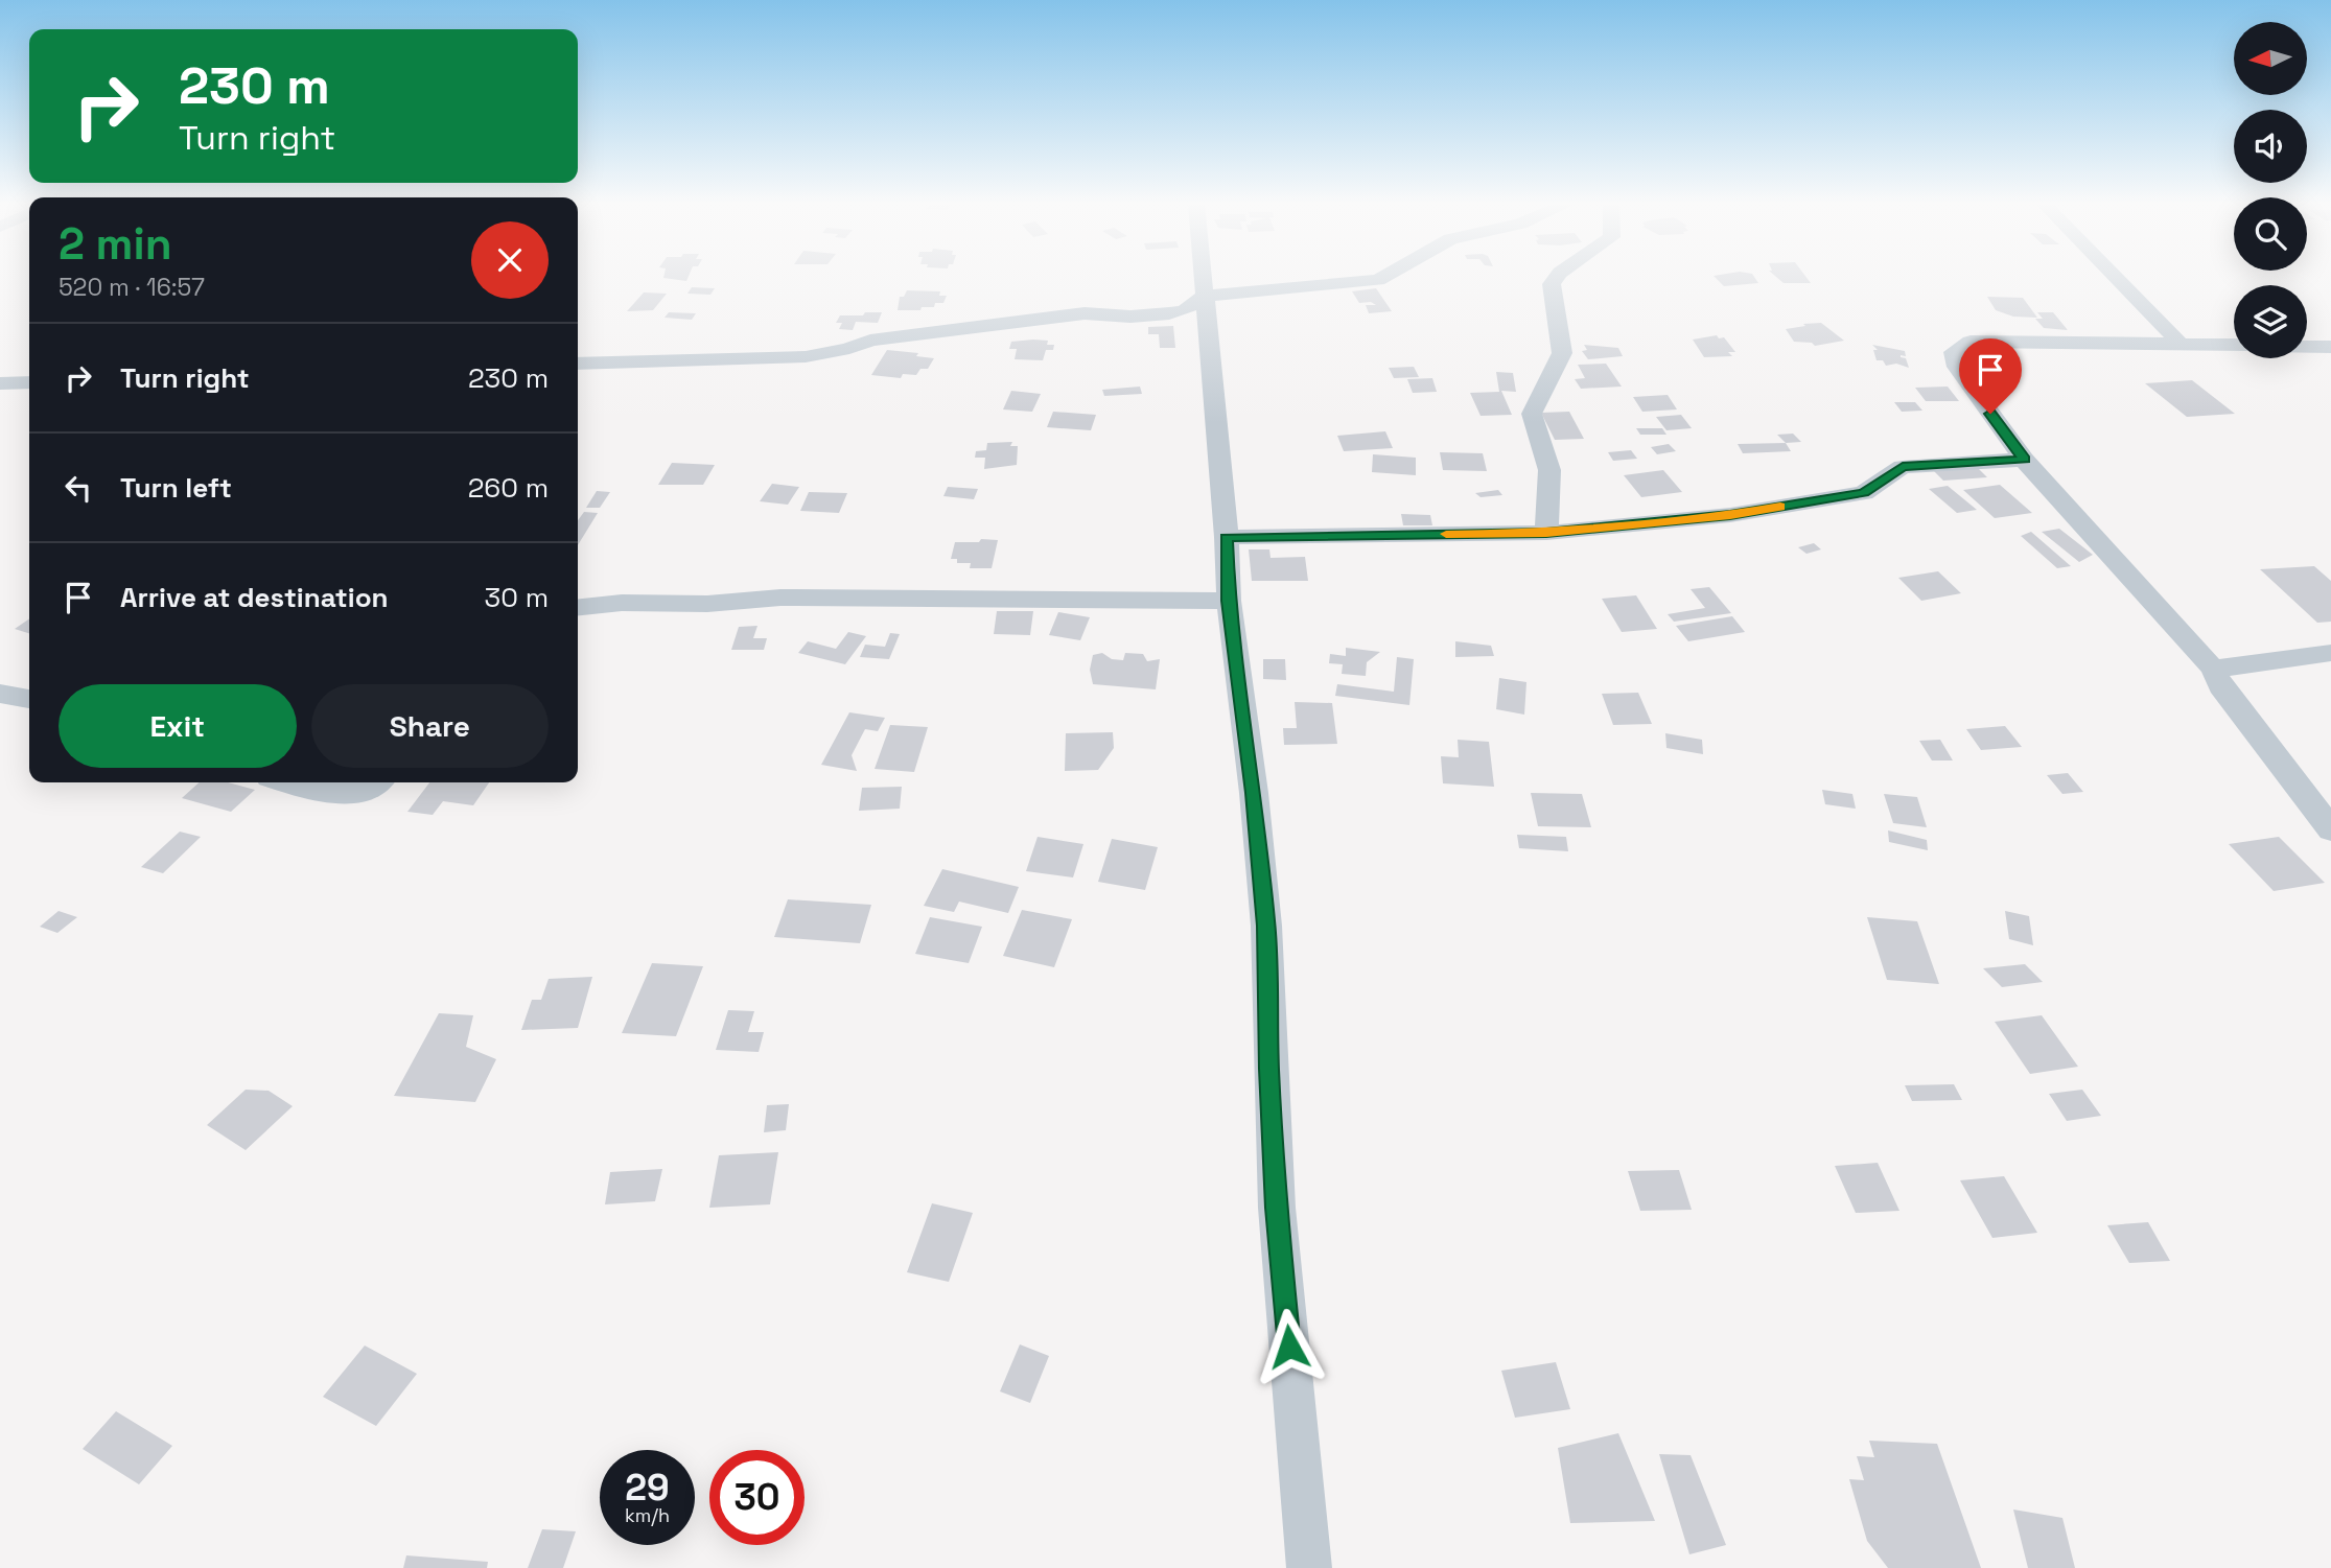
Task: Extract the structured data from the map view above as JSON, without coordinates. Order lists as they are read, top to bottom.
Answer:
{
  "north": "left",
  "page": {
    "turn": ["230 m", "Turn right"],
    "heading": ["2 min", "520 m · 16:57"],
    "list": [
      {
        "name": "Turn right",
        "value": "230 m"
      },
      {
        "name": "Turn left",
        "value": "260 m"
      },
      {
        "name": "Arrive at destination",
        "value": "30 m"
      }
    ],
    "buttons": ["Exit", "Share"],
    "speed": "29 km/h",
    "limit": "30"
  }
}
